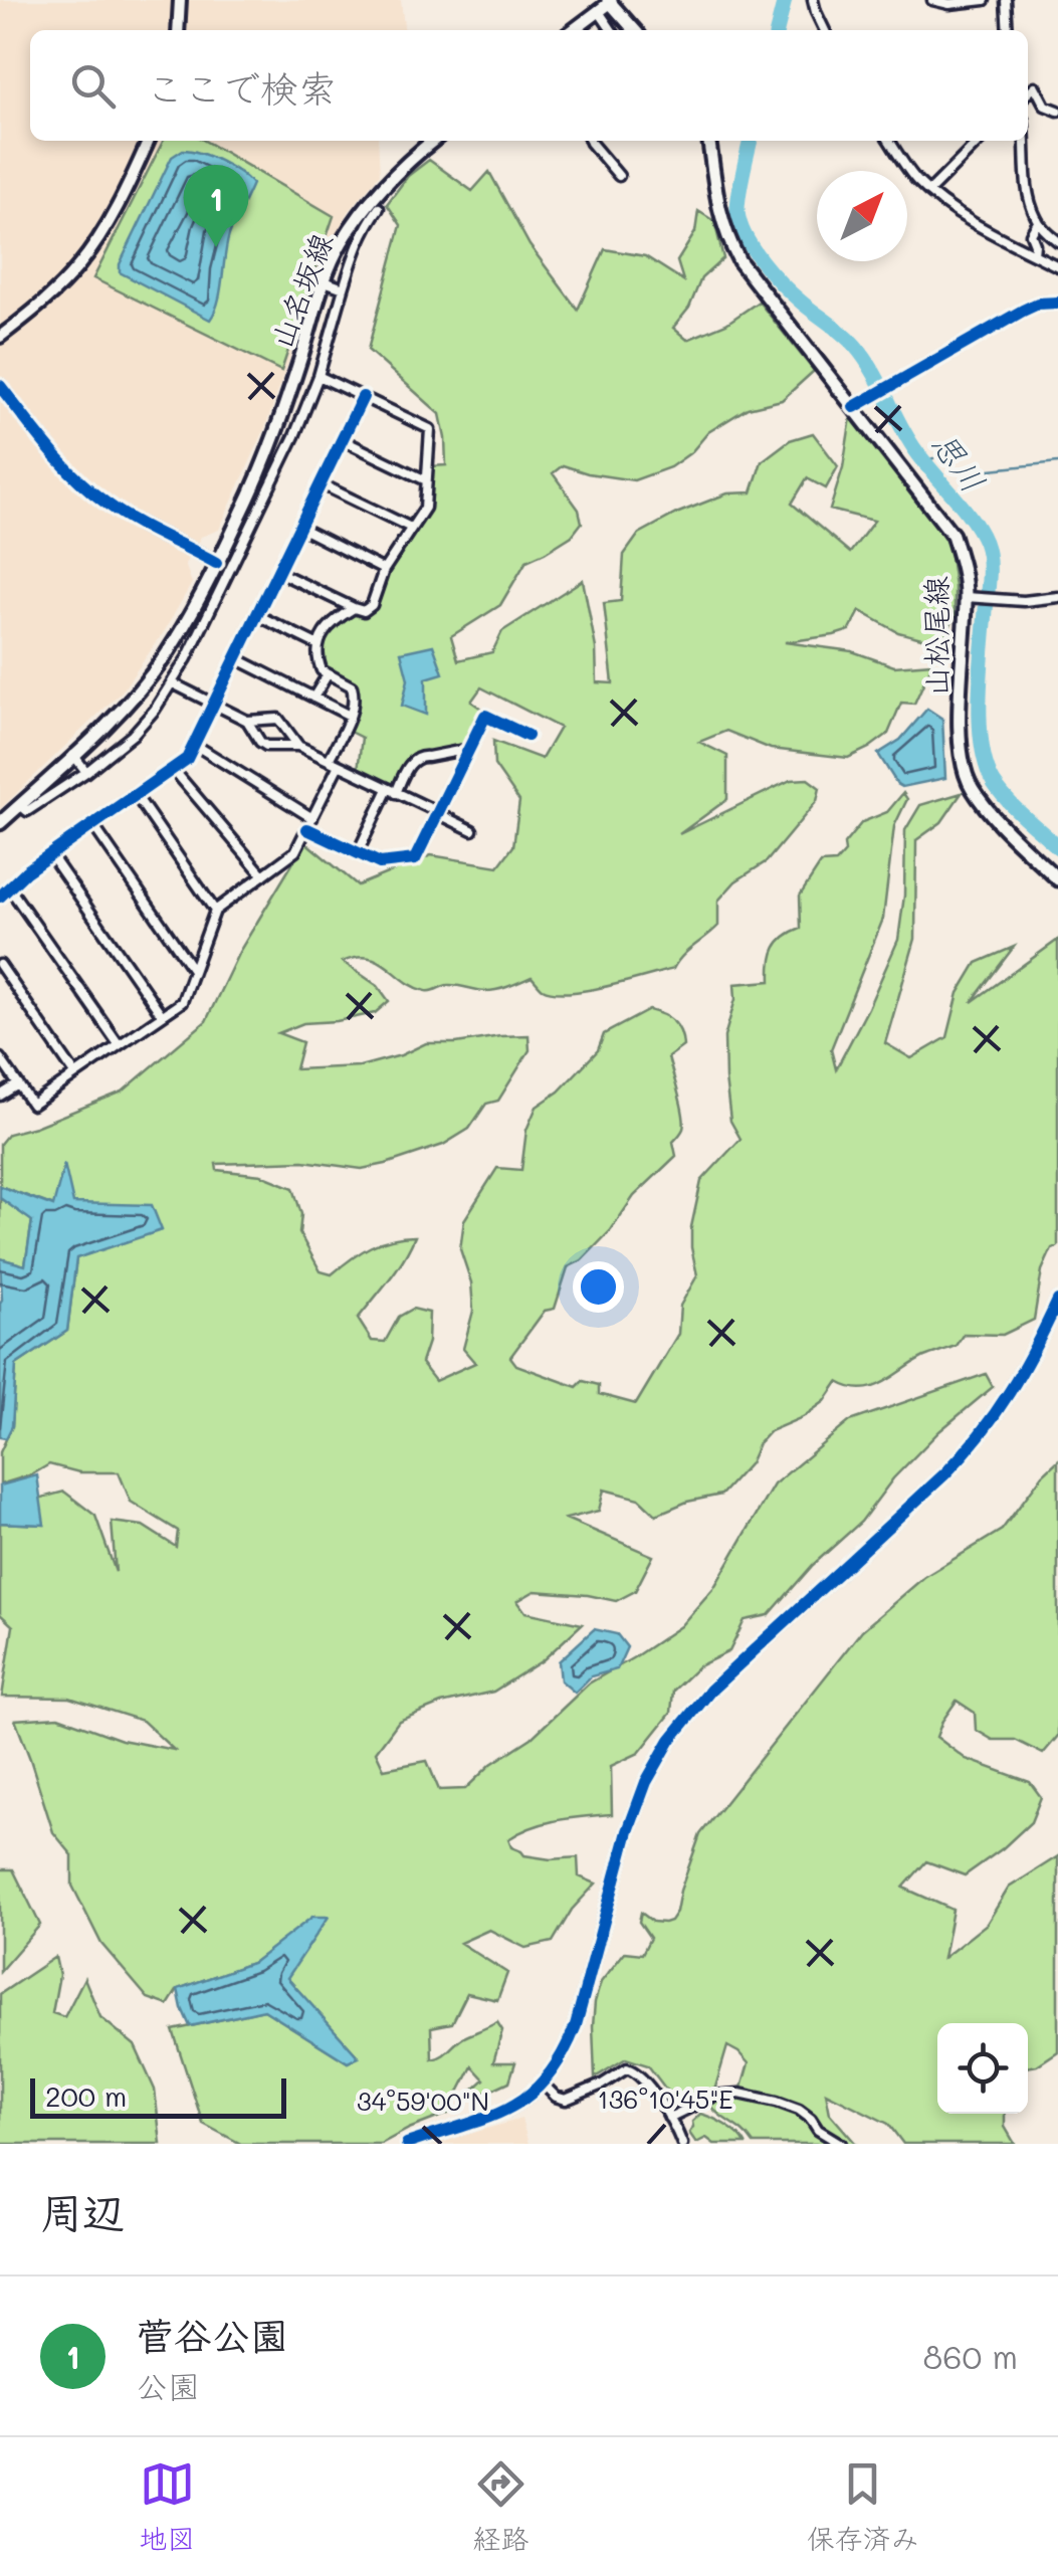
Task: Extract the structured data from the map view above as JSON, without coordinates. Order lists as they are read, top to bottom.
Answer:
{
  "streets": {
    "main road": ["山名坂線", "山松尾線"]
  },
  "water": ["思川"],
  "scale_bar": "200 m",
  "north": "top right",
  "page": {
    "search": "ここで検索",
    "pins": "1",
    "scale": "200 m",
    "heading": "周辺",
    "list": [
      {
        "mark": "1",
        "name": "菅谷公園",
        "note": "公園",
        "value": "860 m"
      }
    ],
    "nav": ["地図", "経路", "保存済み"]
  },
  "coordinates": ["136°10'45\"E", "34°59'00\"N"]
}
